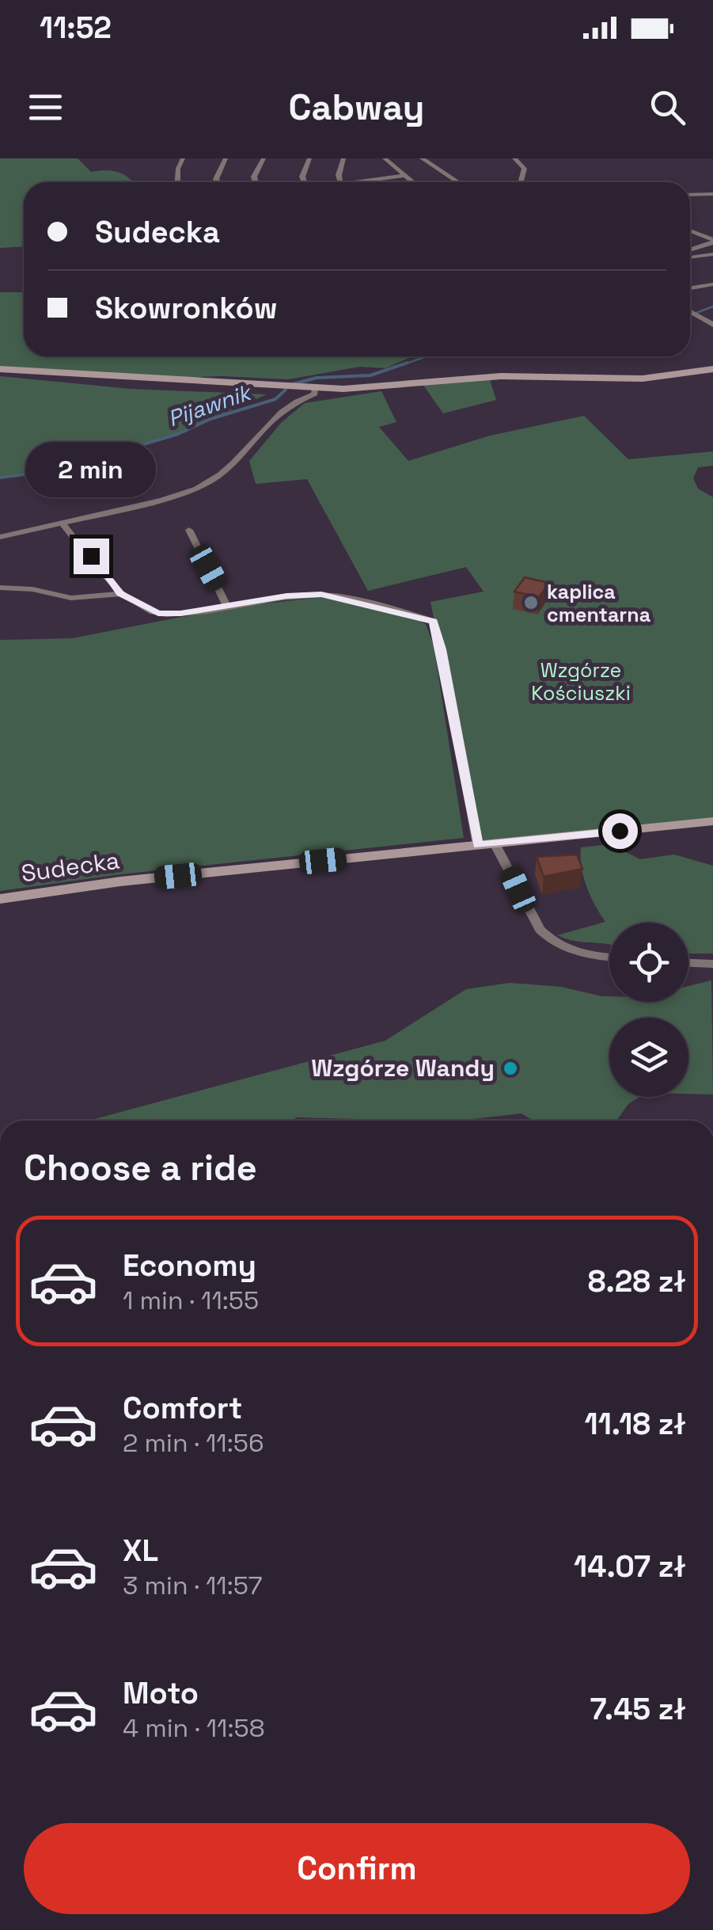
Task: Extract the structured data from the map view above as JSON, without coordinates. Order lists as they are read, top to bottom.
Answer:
{
  "streets": {
    "street": ["Sudecka"]
  },
  "water": ["Pijawnik"],
  "parks": ["Wzgórze Kościuszki"],
  "places": ["kaplica cmentarna", "Wzgórze Wandy"],
  "page": {
    "status": "11:52",
    "header": "Cabway",
    "banner": ["Sudecka", "Skowronków"],
    "bubble": "2 min",
    "heading": "Choose a ride",
    "list": [
      {
        "name": "Economy",
        "note": "1 min · 11:55",
        "value": "8.28 zł"
      },
      {
        "name": "Comfort",
        "note": "2 min · 11:56",
        "value": "11.18 zł"
      },
      {
        "name": "XL",
        "note": "3 min · 11:57",
        "value": "14.07 zł"
      },
      {
        "name": "Moto",
        "note": "4 min · 11:58",
        "value": "7.45 zł"
      }
    ],
    "buttons": "Confirm"
  }
}
